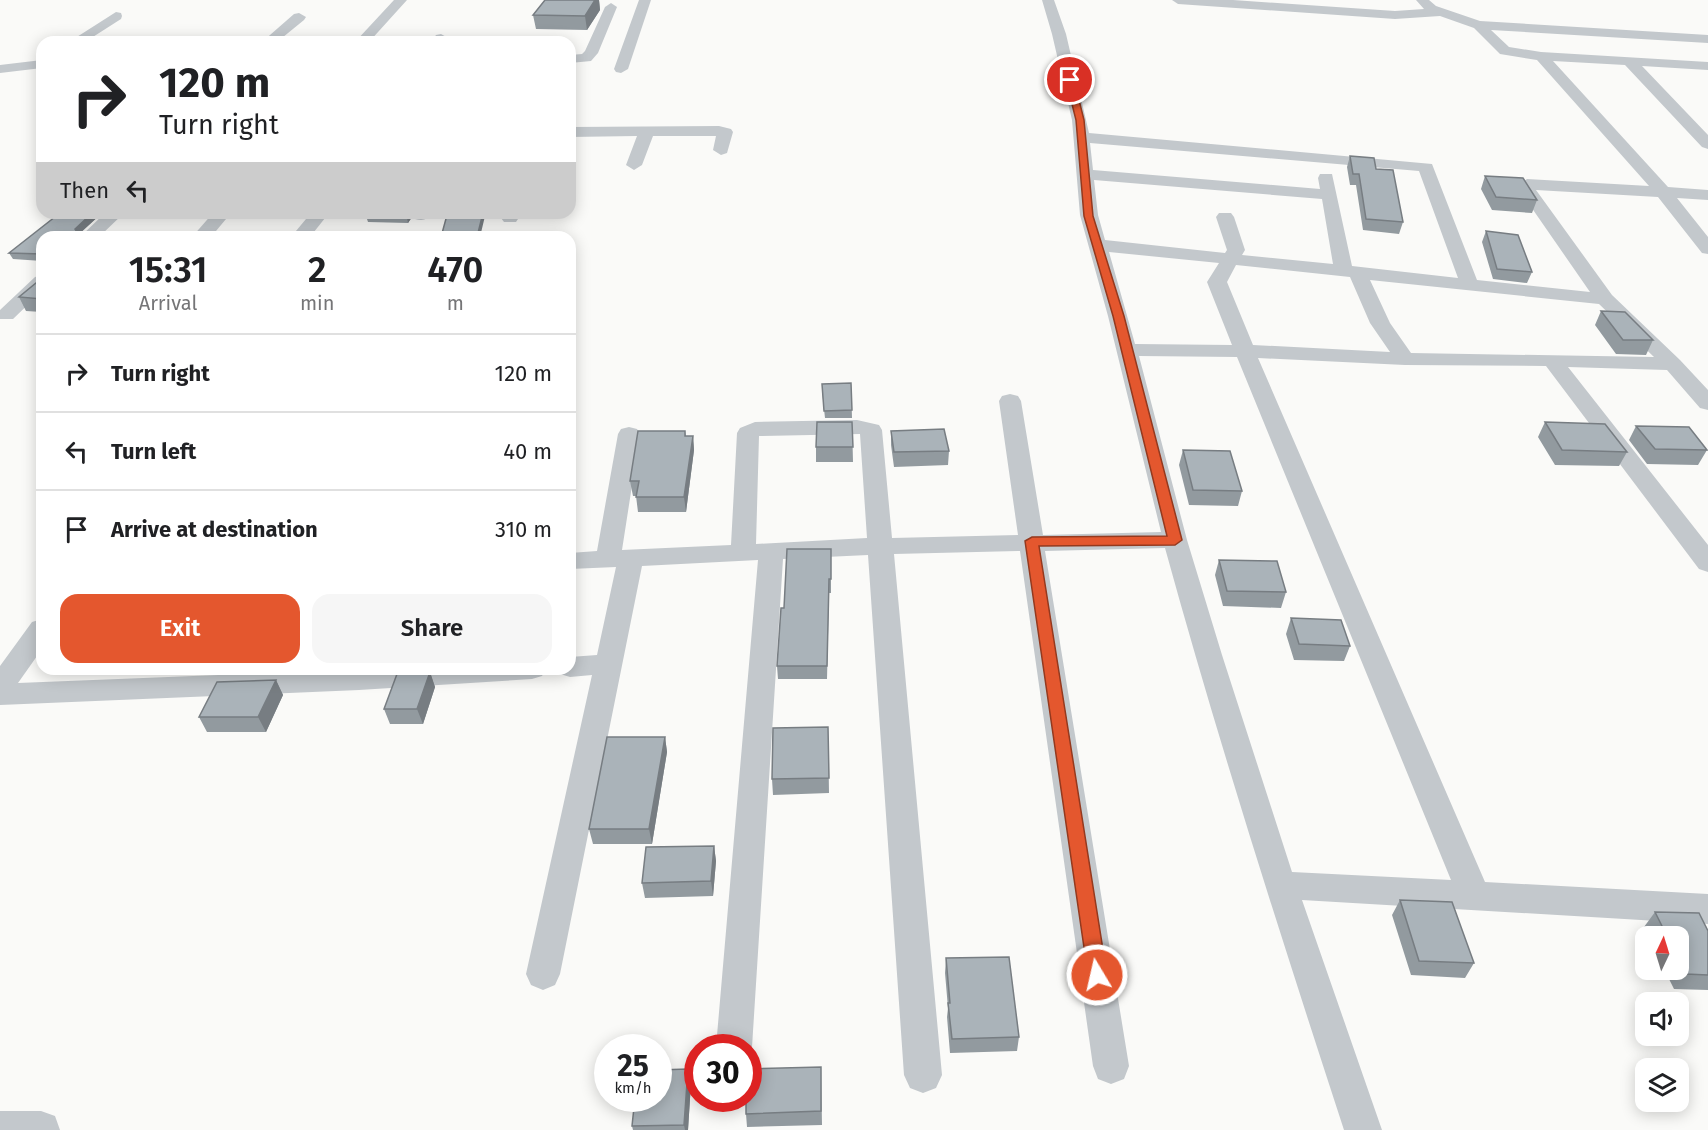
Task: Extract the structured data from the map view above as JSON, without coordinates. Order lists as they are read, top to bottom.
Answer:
{
  "north": "top",
  "page": {
    "turn": ["120 m", "Turn right"],
    "then": "Then",
    "eta": [
      "15:31",
      "Arrival",
      "2",
      "min",
      "470",
      "m"
    ],
    "list": [
      {
        "name": "Turn right",
        "value": "120 m"
      },
      {
        "name": "Turn left",
        "value": "40 m"
      },
      {
        "name": "Arrive at destination",
        "value": "310 m"
      }
    ],
    "buttons": ["Exit", "Share"],
    "speed": "25 km/h",
    "limit": "30"
  }
}
